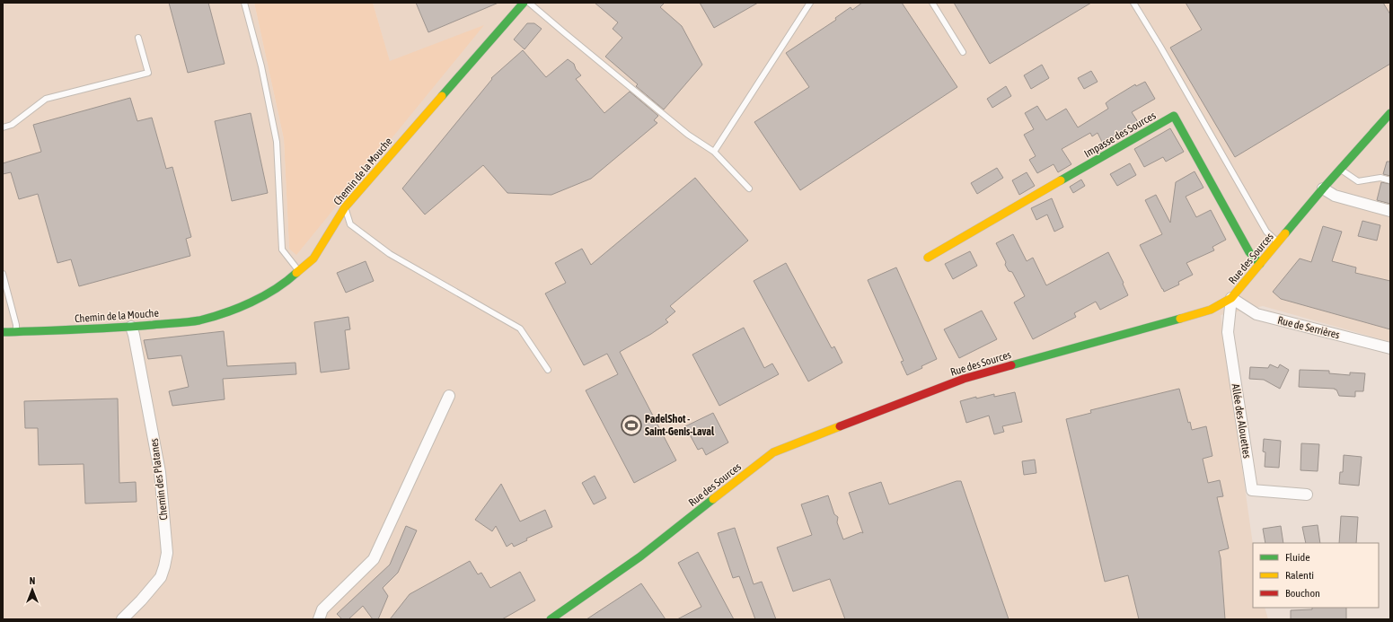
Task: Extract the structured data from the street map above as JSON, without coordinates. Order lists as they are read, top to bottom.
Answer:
{
  "streets": {
    "street": [
      "Impasse des Sources",
      "Chemin de la Mouche",
      "Rue des Sources",
      "Rue de Serrières",
      "Allée des Alouettes",
      "Chemin des Platanes"
    ]
  },
  "crossings": [
    ["Impasse des Sources", "Rue des Sources"],
    ["Chemin de la Mouche", "Chemin des Platanes"],
    ["Rue des Sources", "Rue de Serrières"],
    ["Rue des Sources", "Allée des Alouettes"],
    ["Rue de Serrières", "Allée des Alouettes"]
  ],
  "places": {
    "sports": ["PadelShot - Saint-Genis-Laval"]
  },
  "legend": ["Fluide", "Ralenti", "Bouchon"],
  "north": "top"
}
